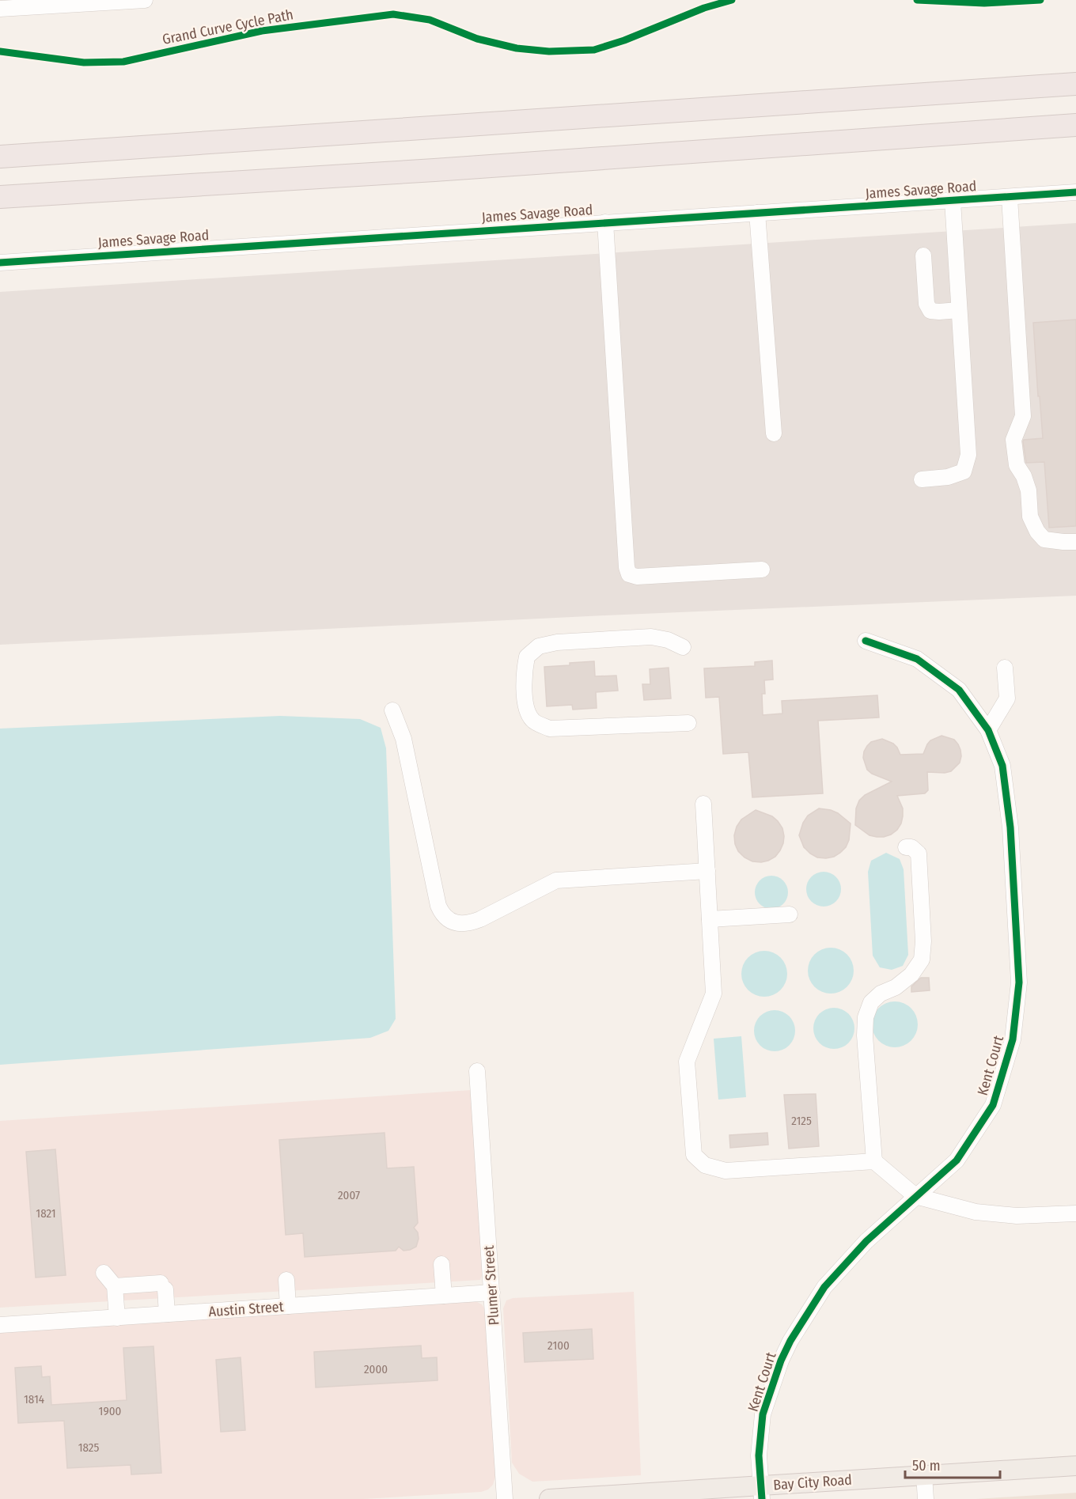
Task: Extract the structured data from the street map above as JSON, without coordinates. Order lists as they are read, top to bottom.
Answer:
{
  "streets": {
    "main road": ["Bay City Road"],
    "street": [
      "James Savage Road",
      "Kent Court",
      "Plumer Street",
      "Austin Street"
    ],
    "cycle path": ["Grand Curve Cycle Path"]
  },
  "crossings": [
    ["Kent Court", "Bay City Road"],
    ["Plumer Street", "Austin Street"]
  ],
  "house_numbers": [
    "2125",
    "2007",
    "1821",
    "2100",
    "2000",
    "1814",
    "1900",
    "1825"
  ],
  "scale_bar": "50 m"
}
